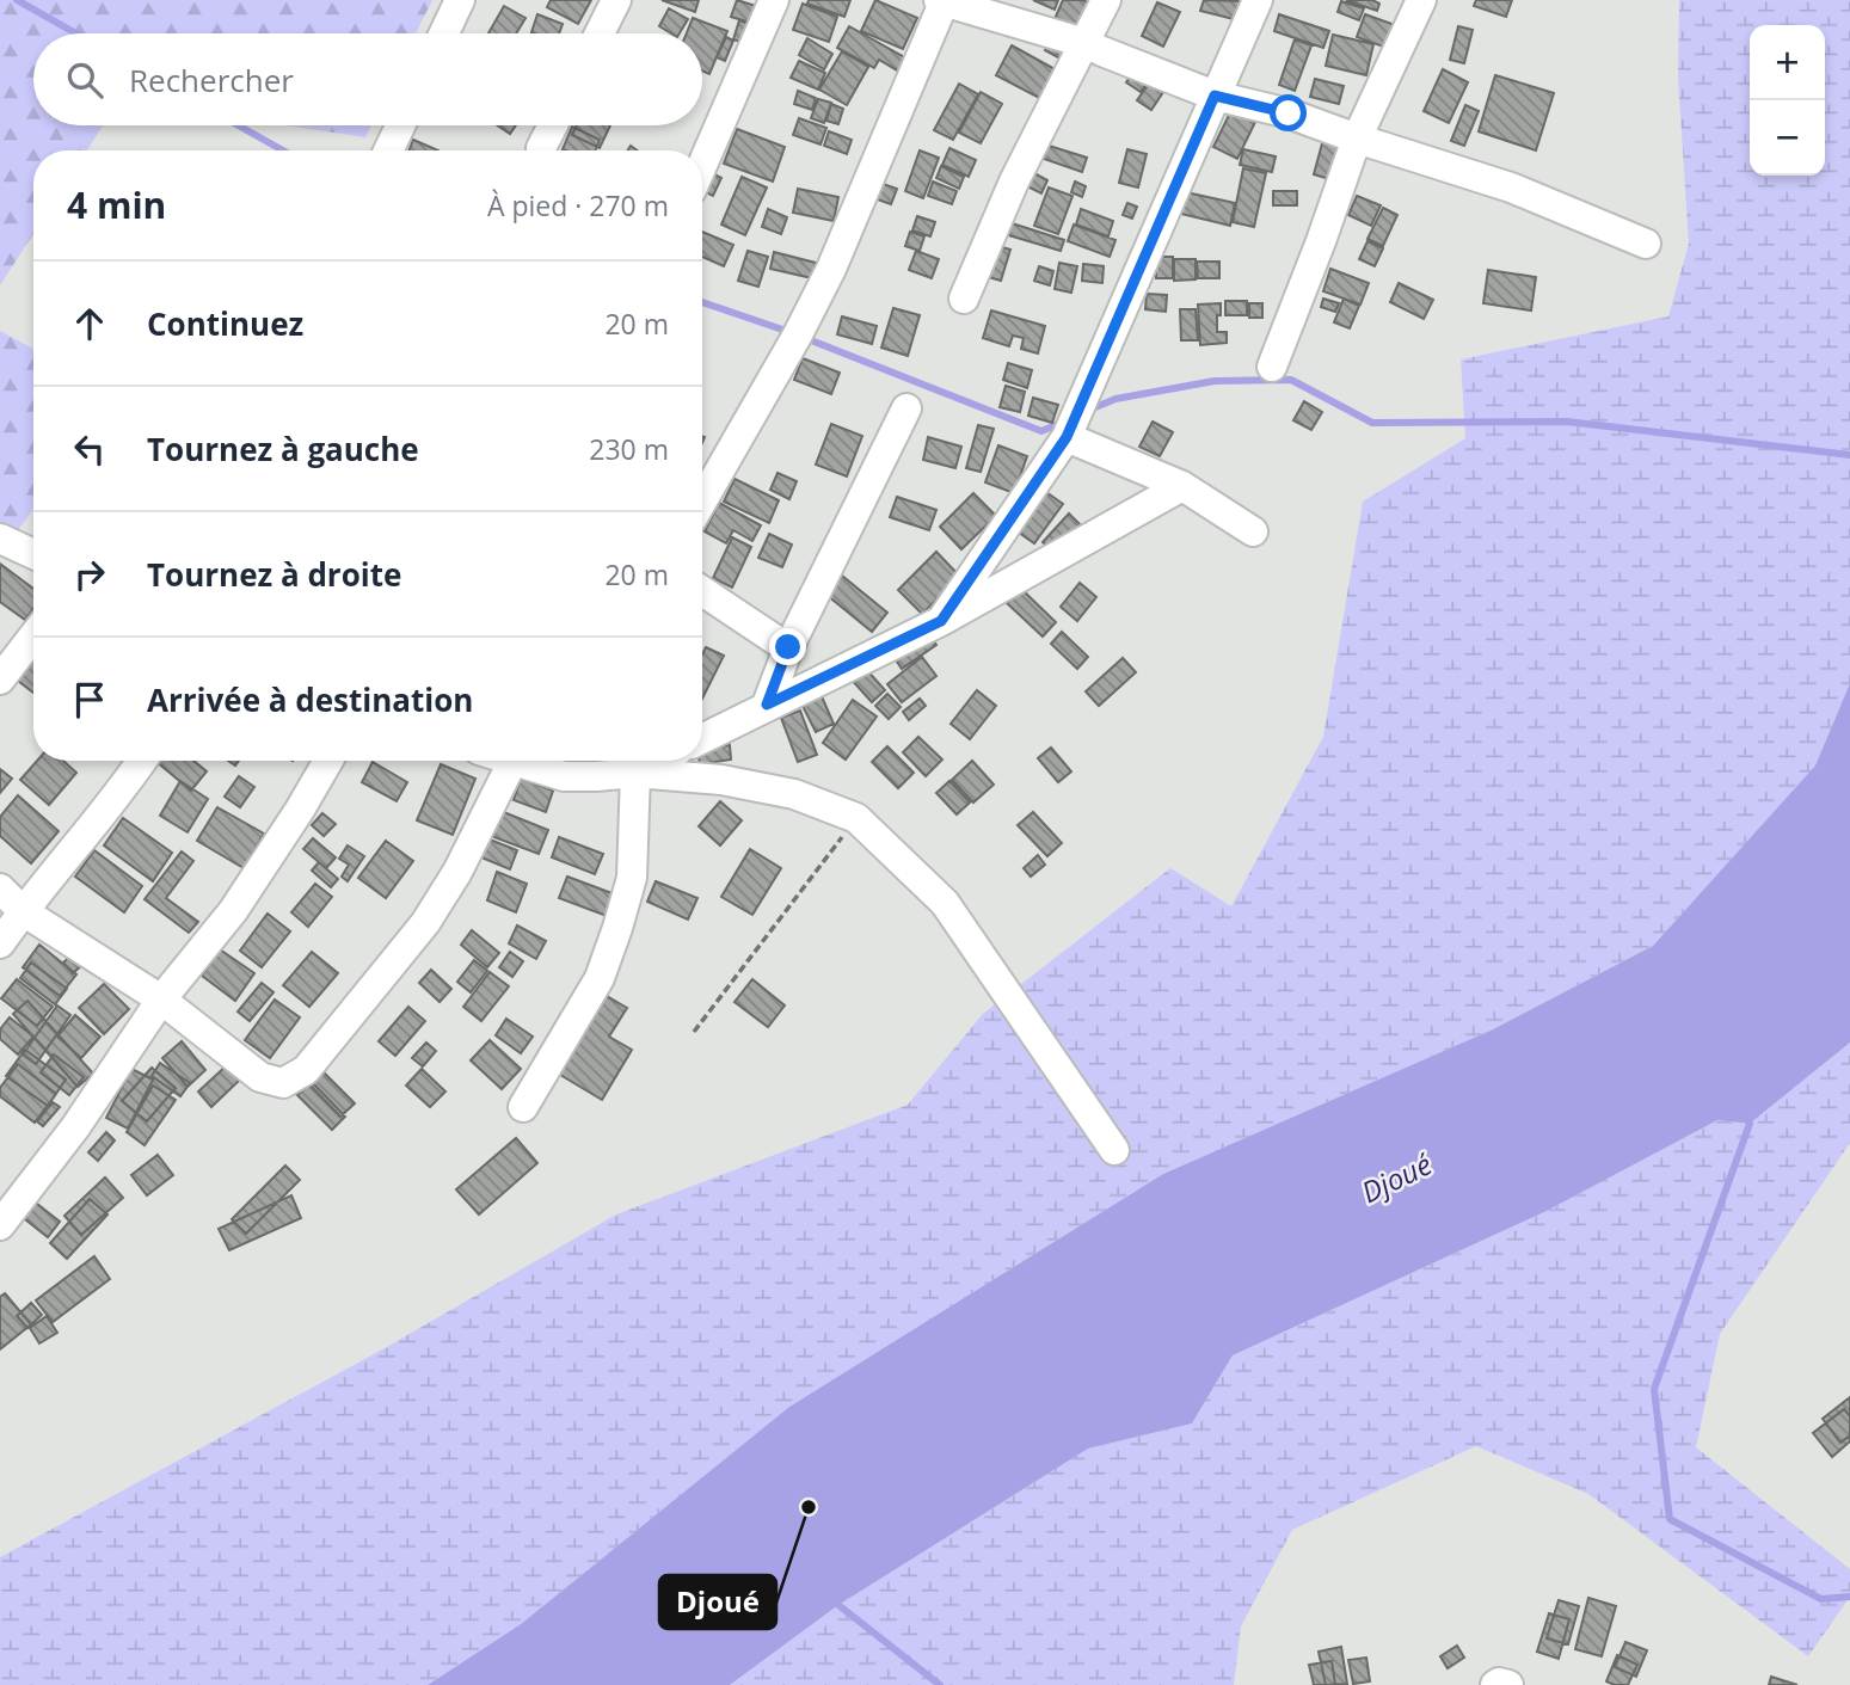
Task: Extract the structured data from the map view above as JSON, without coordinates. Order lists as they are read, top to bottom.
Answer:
{
  "water": ["Djoué"],
  "places": ["Djoué"],
  "page": {
    "map_buttons": ["+", "−"],
    "search": "Rechercher",
    "heading": ["4 min", "À pied · 270 m"],
    "list": [
      ["Continuez", "20 m"],
      ["Tournez à gauche", "230 m"],
      ["Tournez à droite", "20 m"],
      "Arrivée à destination"
    ]
  }
}
